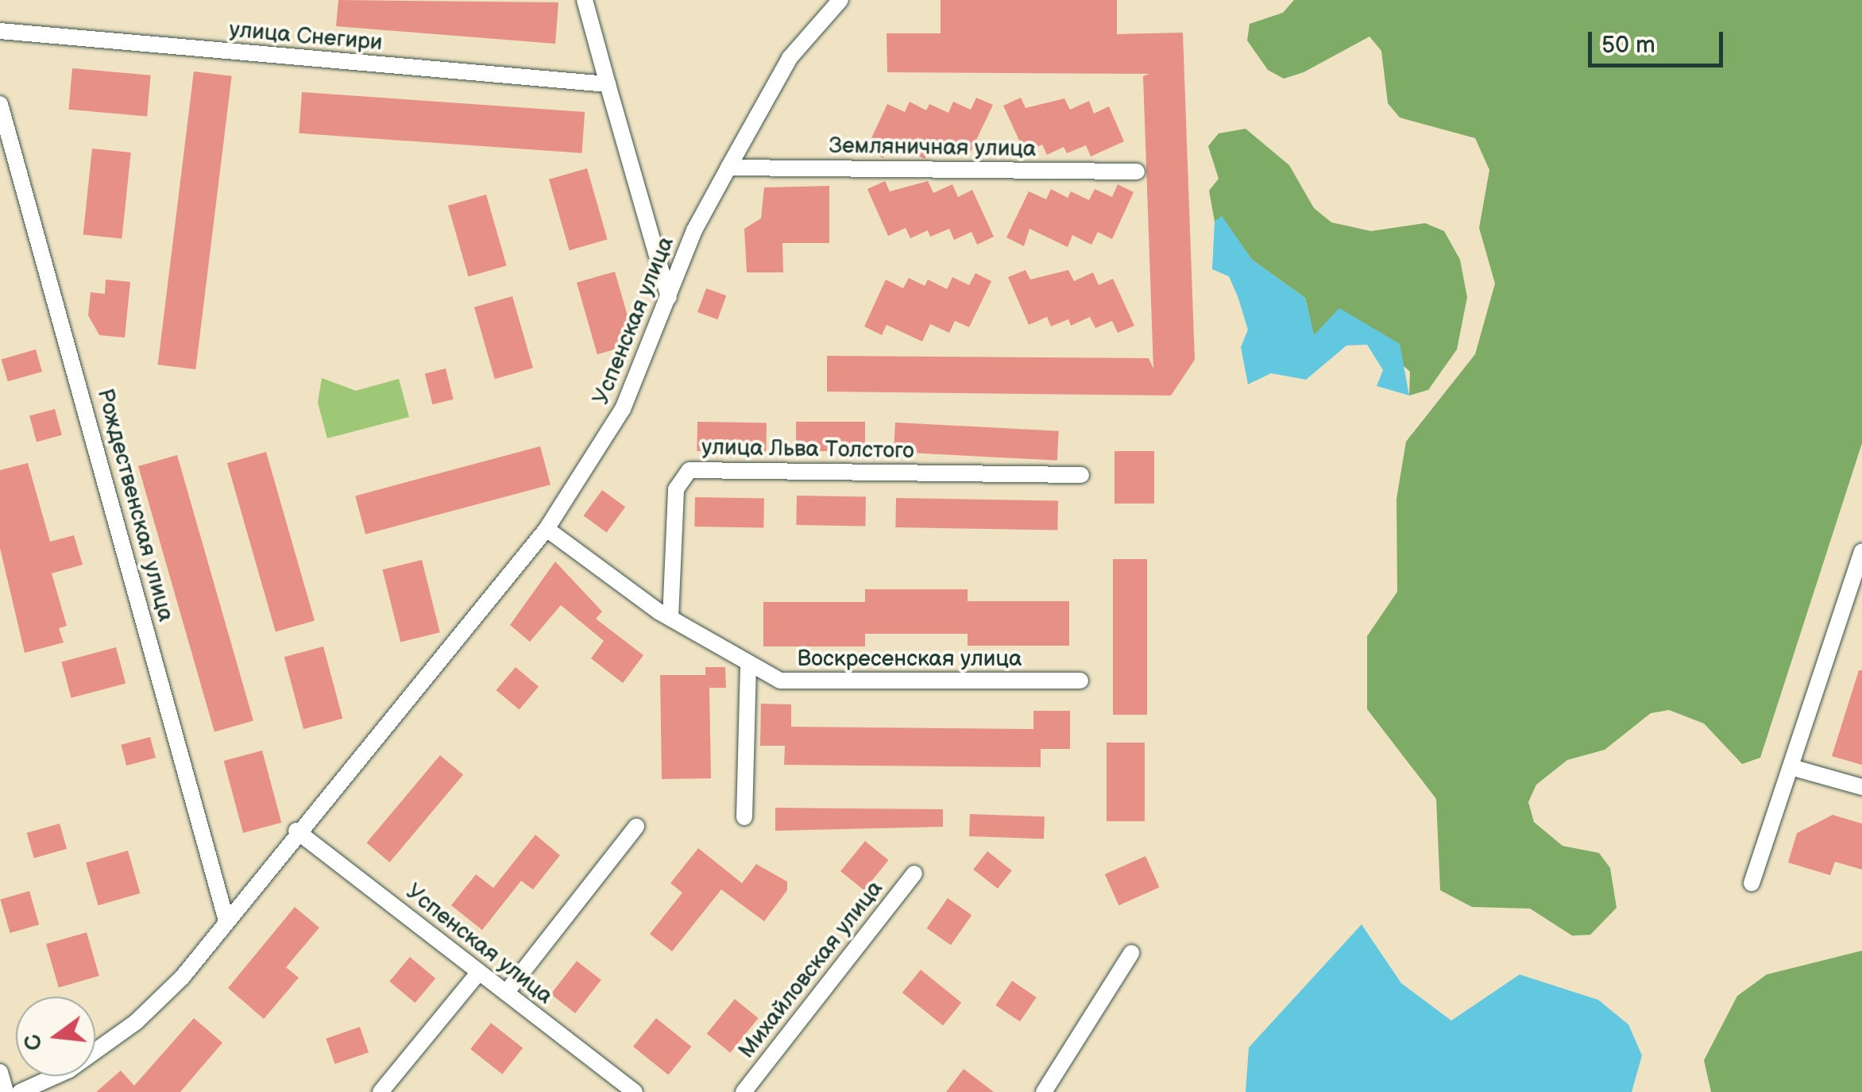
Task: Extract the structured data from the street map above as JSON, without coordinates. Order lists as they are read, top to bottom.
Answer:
{
  "streets": {
    "street": [
      "улица Снегири",
      "Земляничная улица",
      "Успенская улица",
      "улица Льва Толстого",
      "Рождественская улица",
      "Воскресенская улица",
      "Михайловская улица"
    ]
  },
  "crossings": [
    ["Земляничная улица", "Успенская улица"],
    ["Успенская улица", "Рождественская улица"],
    ["Успенская улица", "Воскресенская улица"],
    ["улица Льва Толстого", "Воскресенская улица"]
  ],
  "scale_bar": "50 m",
  "north": "left"
}
